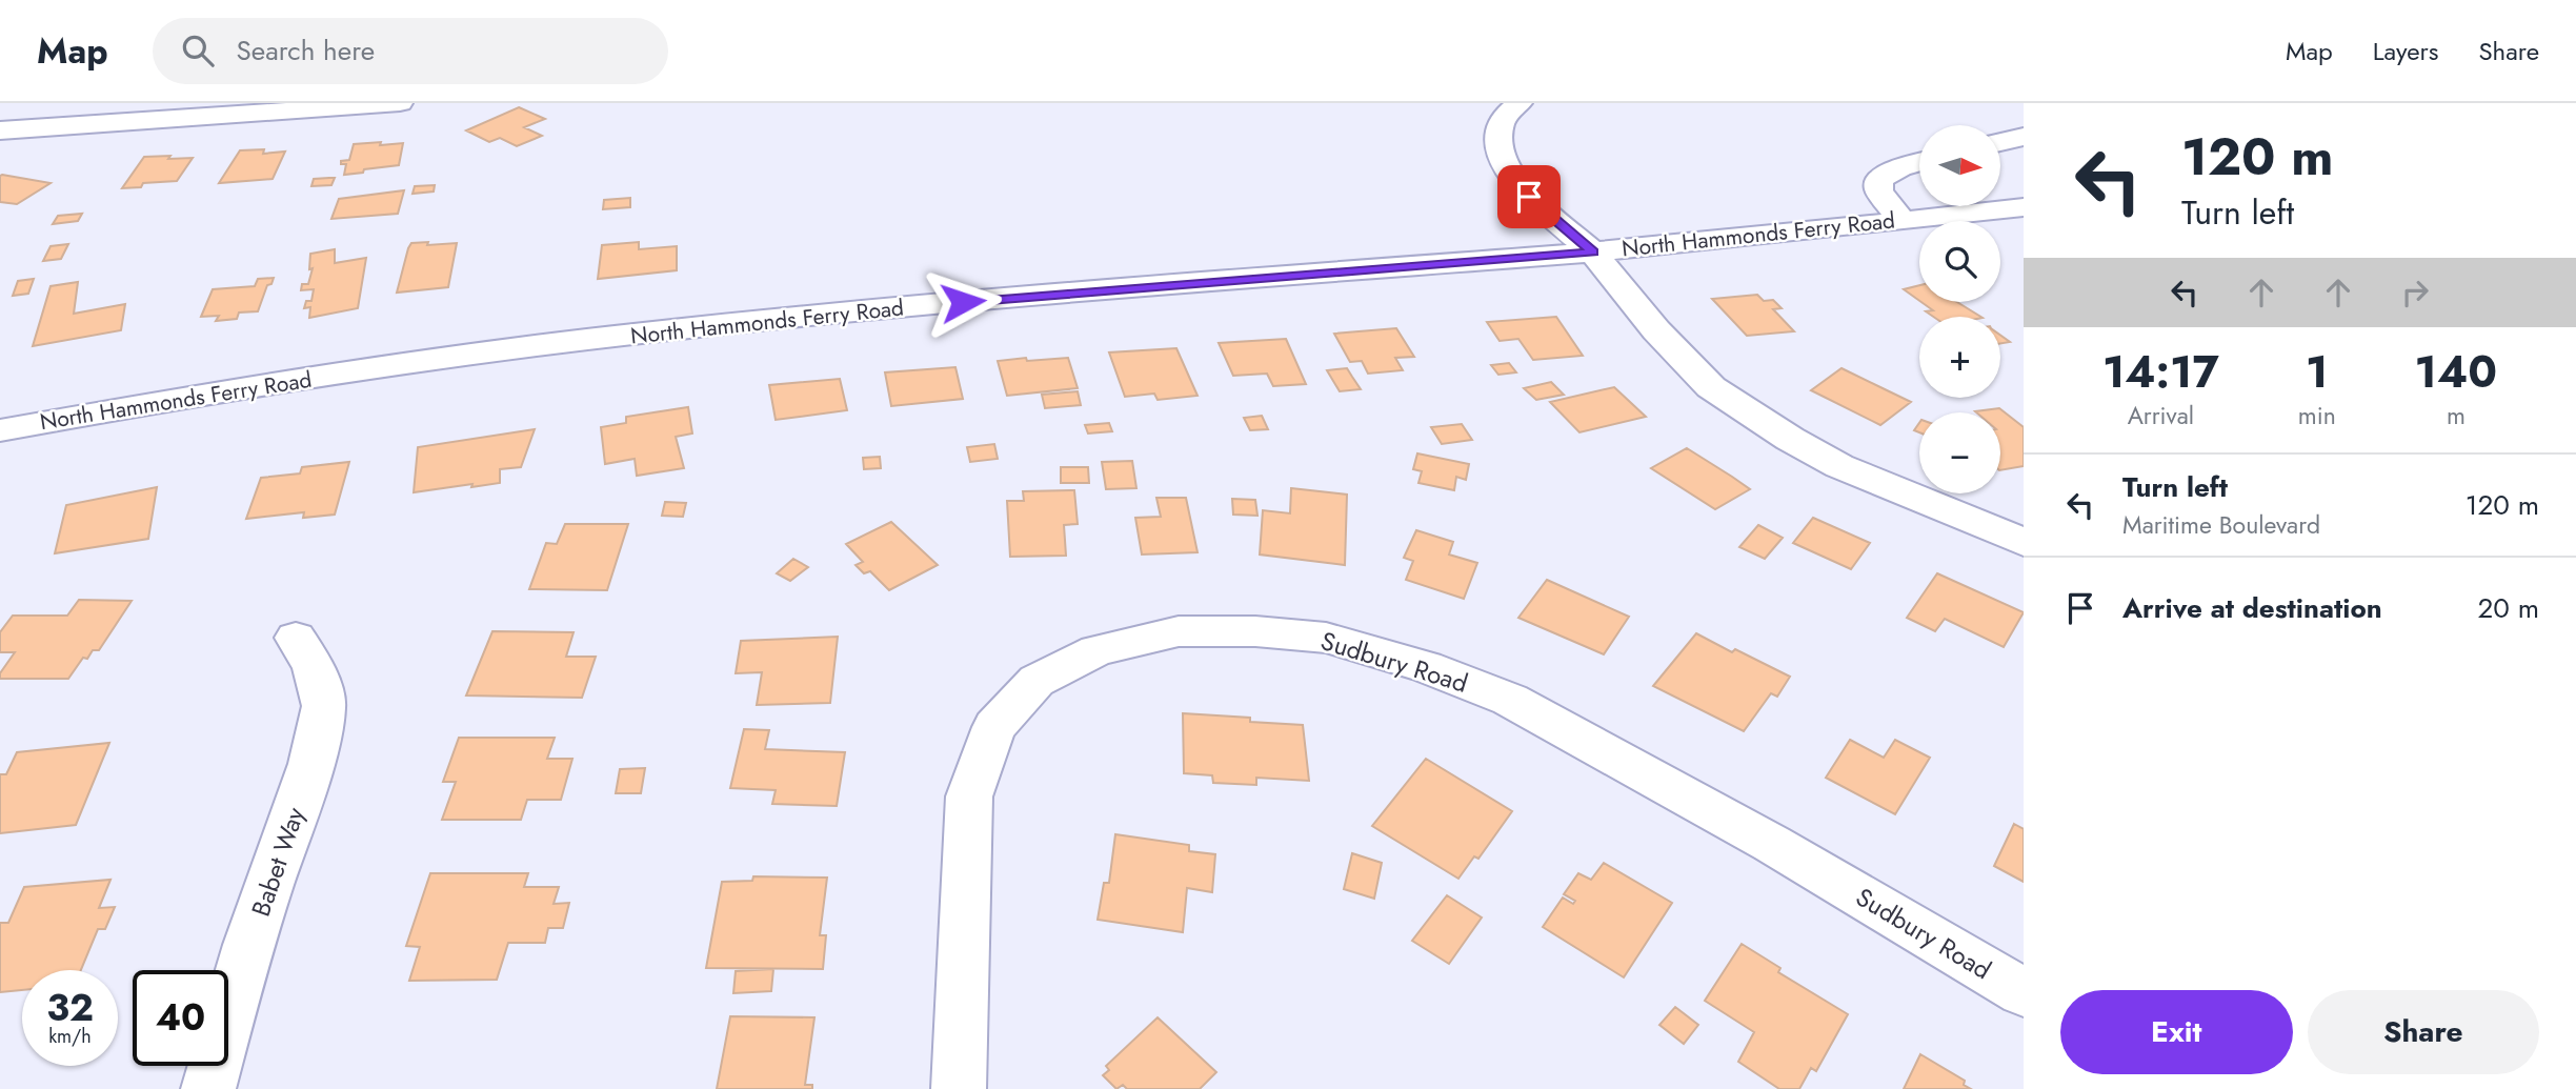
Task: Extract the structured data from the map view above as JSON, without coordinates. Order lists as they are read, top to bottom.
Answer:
{
  "streets": {
    "street": ["North Hammonds Ferry Road", "Sudbury Road", "Babet Way"]
  },
  "north": "right",
  "page": {
    "header": "Map",
    "search": "Search here",
    "nav": ["Map", "Layers", "Share"],
    "turn": ["120 m", "Turn left"],
    "map_buttons": ["+", "−"],
    "eta": [
      "14:17",
      "Arrival",
      "1",
      "min",
      "140",
      "m"
    ],
    "list": [
      {
        "name": "Turn left",
        "note": "Maritime Boulevard",
        "value": "120 m"
      },
      {
        "name": "Arrive at destination",
        "value": "20 m"
      }
    ],
    "speed": "32 km/h",
    "limit": "40",
    "buttons": ["Exit", "Share"]
  }
}
